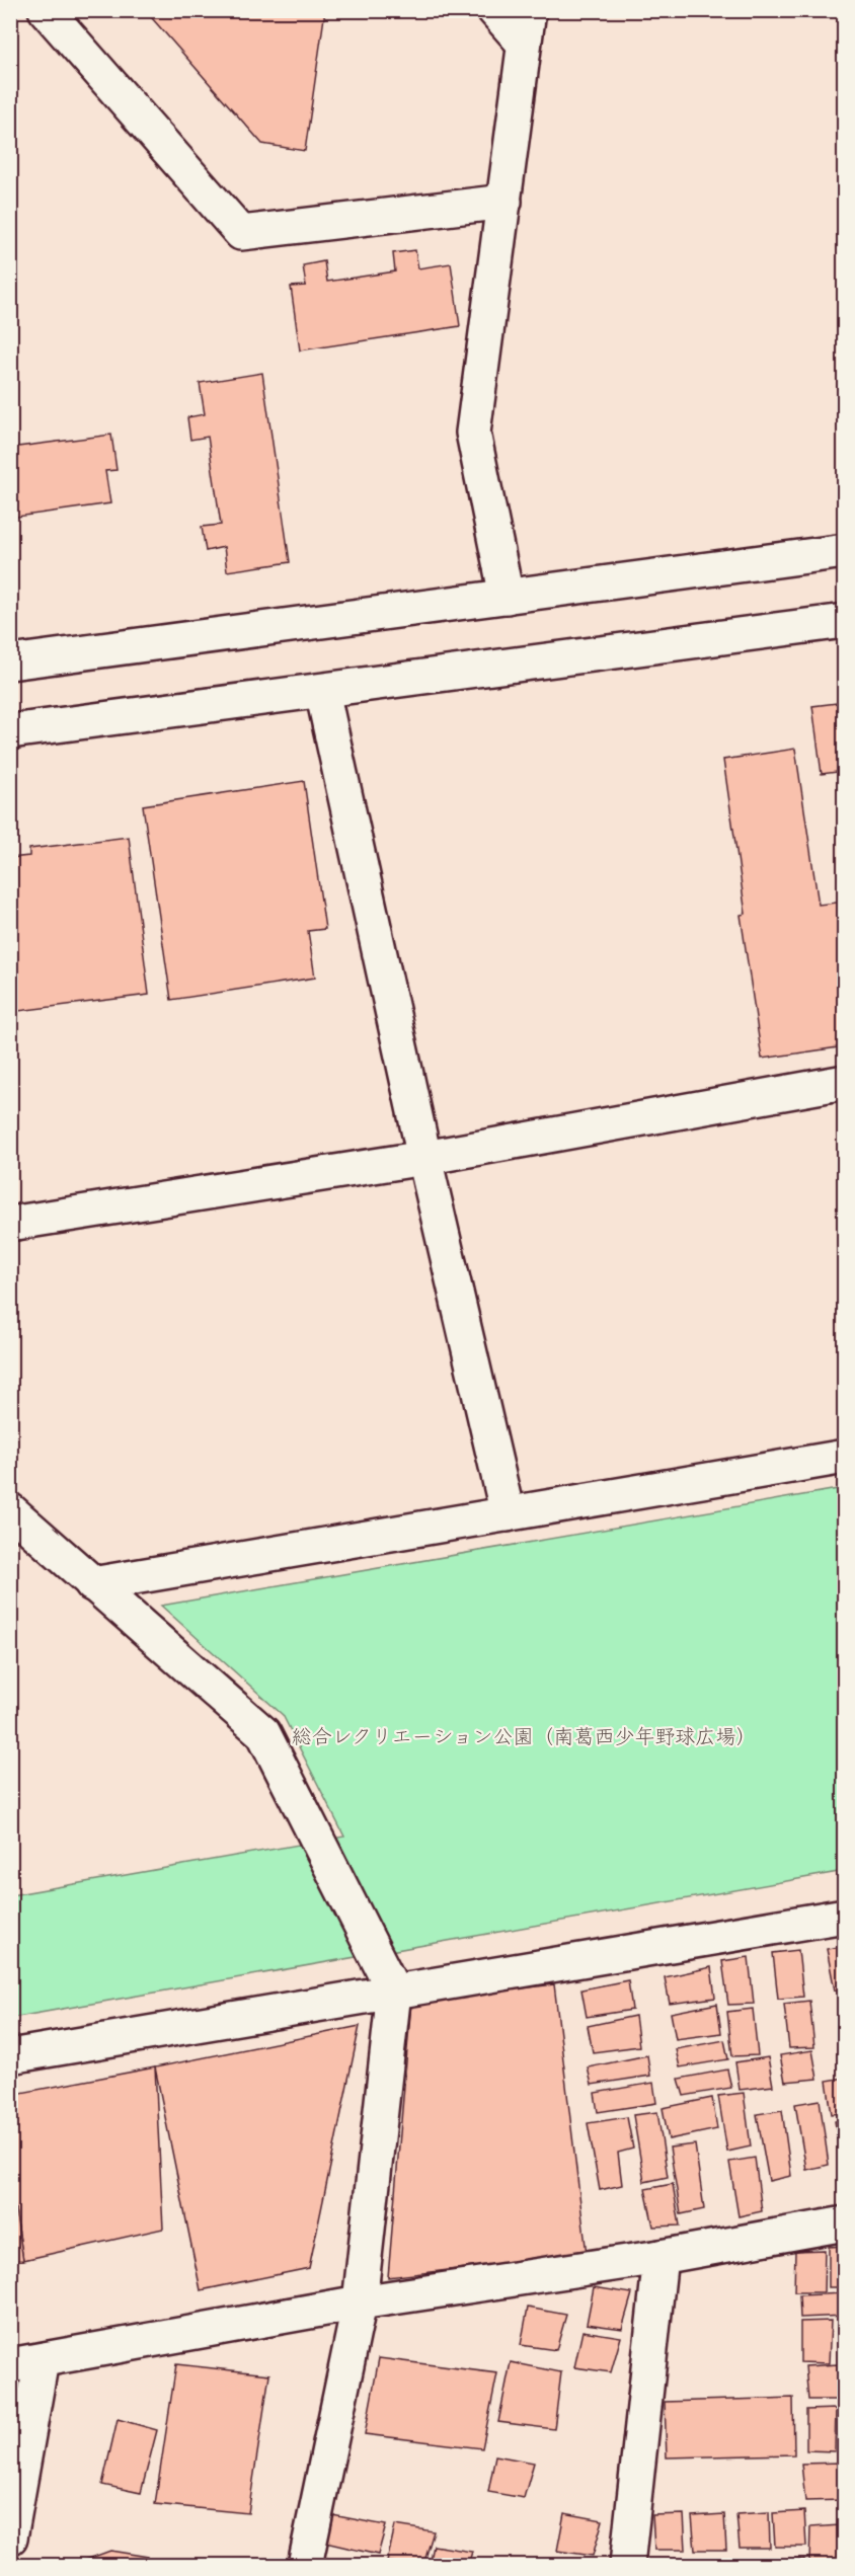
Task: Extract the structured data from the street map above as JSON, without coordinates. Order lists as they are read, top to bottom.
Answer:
{
  "parks": ["総合レクリエーション公園（南葛西少年野球広場）"]
}
